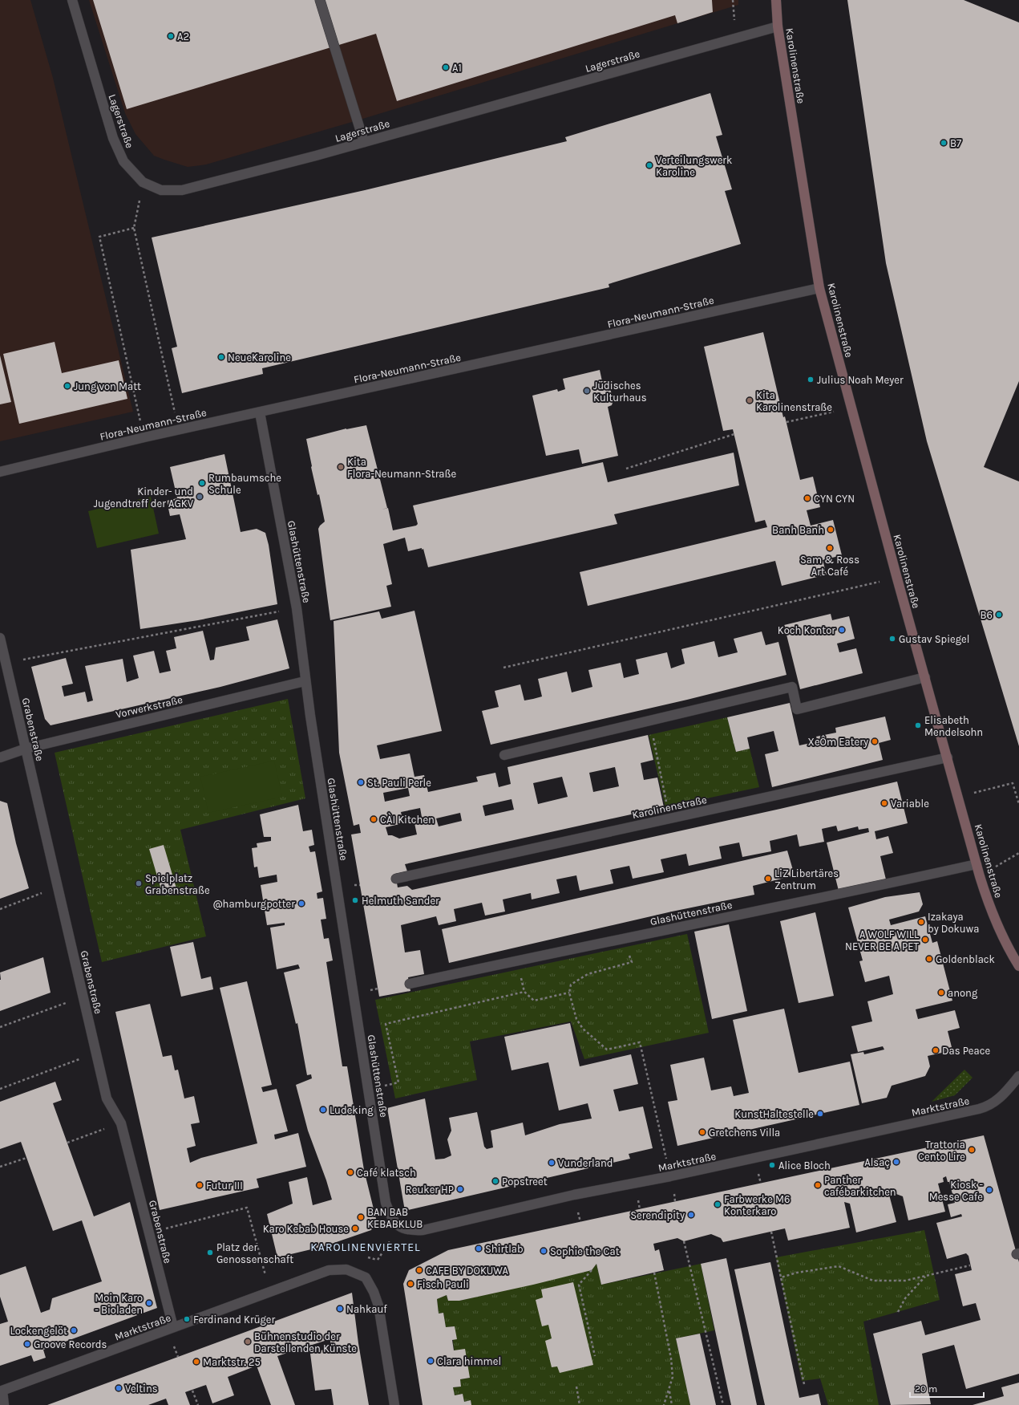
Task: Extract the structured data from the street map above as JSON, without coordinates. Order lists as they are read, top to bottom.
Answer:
{
  "streets": {
    "main road": ["Karolinenstraße"],
    "street": [
      "Lagerstraße",
      "Flora-Neumann-Straße",
      "Glashüttenstraße",
      "Vorwerkstraße",
      "Grabenstraße",
      "Marktstraße"
    ]
  },
  "crossings": [
    ["Lagerstraße", "Karolinenstraße"],
    ["Karolinenstraße", "Flora-Neumann-Straße"],
    ["Karolinenstraße", "Glashüttenstraße"],
    ["Flora-Neumann-Straße", "Glashüttenstraße"],
    ["Glashüttenstraße", "Vorwerkstraße"],
    ["Glashüttenstraße", "Marktstraße"],
    ["Vorwerkstraße", "Grabenstraße"],
    ["Grabenstraße", "Marktstraße"]
  ],
  "districts": ["KAROLINENVIERTEL"],
  "places": [
    "A2",
    "A1",
    "B7",
    "Verteilungswerk Karoline",
    "NeueKaroline",
    "Julius Noah Meyer",
    "Jung von Matt",
    "Jüdisches Kulturhaus",
    "Kita Karolinenstraße",
    "Kita Flora-Neumann-Straße",
    "Rumbaumsche Schule",
    "Kinder- und Jugendtreff der AGKV",
    "CYN CYN",
    "Banh Banh",
    "Sam & Ross Art Café",
    "B6",
    "Koch Kontor",
    "Gustav Spiegel",
    "Elisabeth Mendelsohn",
    "XeÔm Eatery",
    "St. Pauli Perle",
    "Variable",
    "CÀI Kitchen",
    "LiZ Libertäres Zentrum",
    "Spielplatz Grabenstraße",
    "Helmuth Sander",
    "@hamburgpotter",
    "Izakaya by Dokuwa",
    "A WOLF WILL NEVER BE A PET",
    "Goldenblack",
    "anong",
    "Das Peace",
    "Ludeking",
    "KunstHaltestelle",
    "Gretchens Villa",
    "Trattoria Cento Lire",
    "Alsaç",
    "Vunderland",
    "Alice Bloch",
    "Café klatsch",
    "Popstreet",
    "Futur III",
    "Panther cafébarkitchen",
    "Reuker HP",
    "Kiosk - Messe Cafe",
    "Farbwerke M6 Konterkaro",
    "Serendipity",
    "BAN BAB KEBABKLUB",
    "Karo Kebab House",
    "Shirtlab",
    "Sophie the Cat",
    "Platz der Genossenschaft",
    "CAFE BY DOKUWA",
    "Fisch Pauli",
    "Moin Karo - Bioladen",
    "Nahkauf",
    "Ferdinand Krüger",
    "Lockengelöt",
    "Bühnenstudio der Darstellenden Künste",
    "Groove Records",
    "Clara himmel",
    "Marktstr. 25",
    "Veltins"
  ],
  "scale_bar": "20 m"
}
